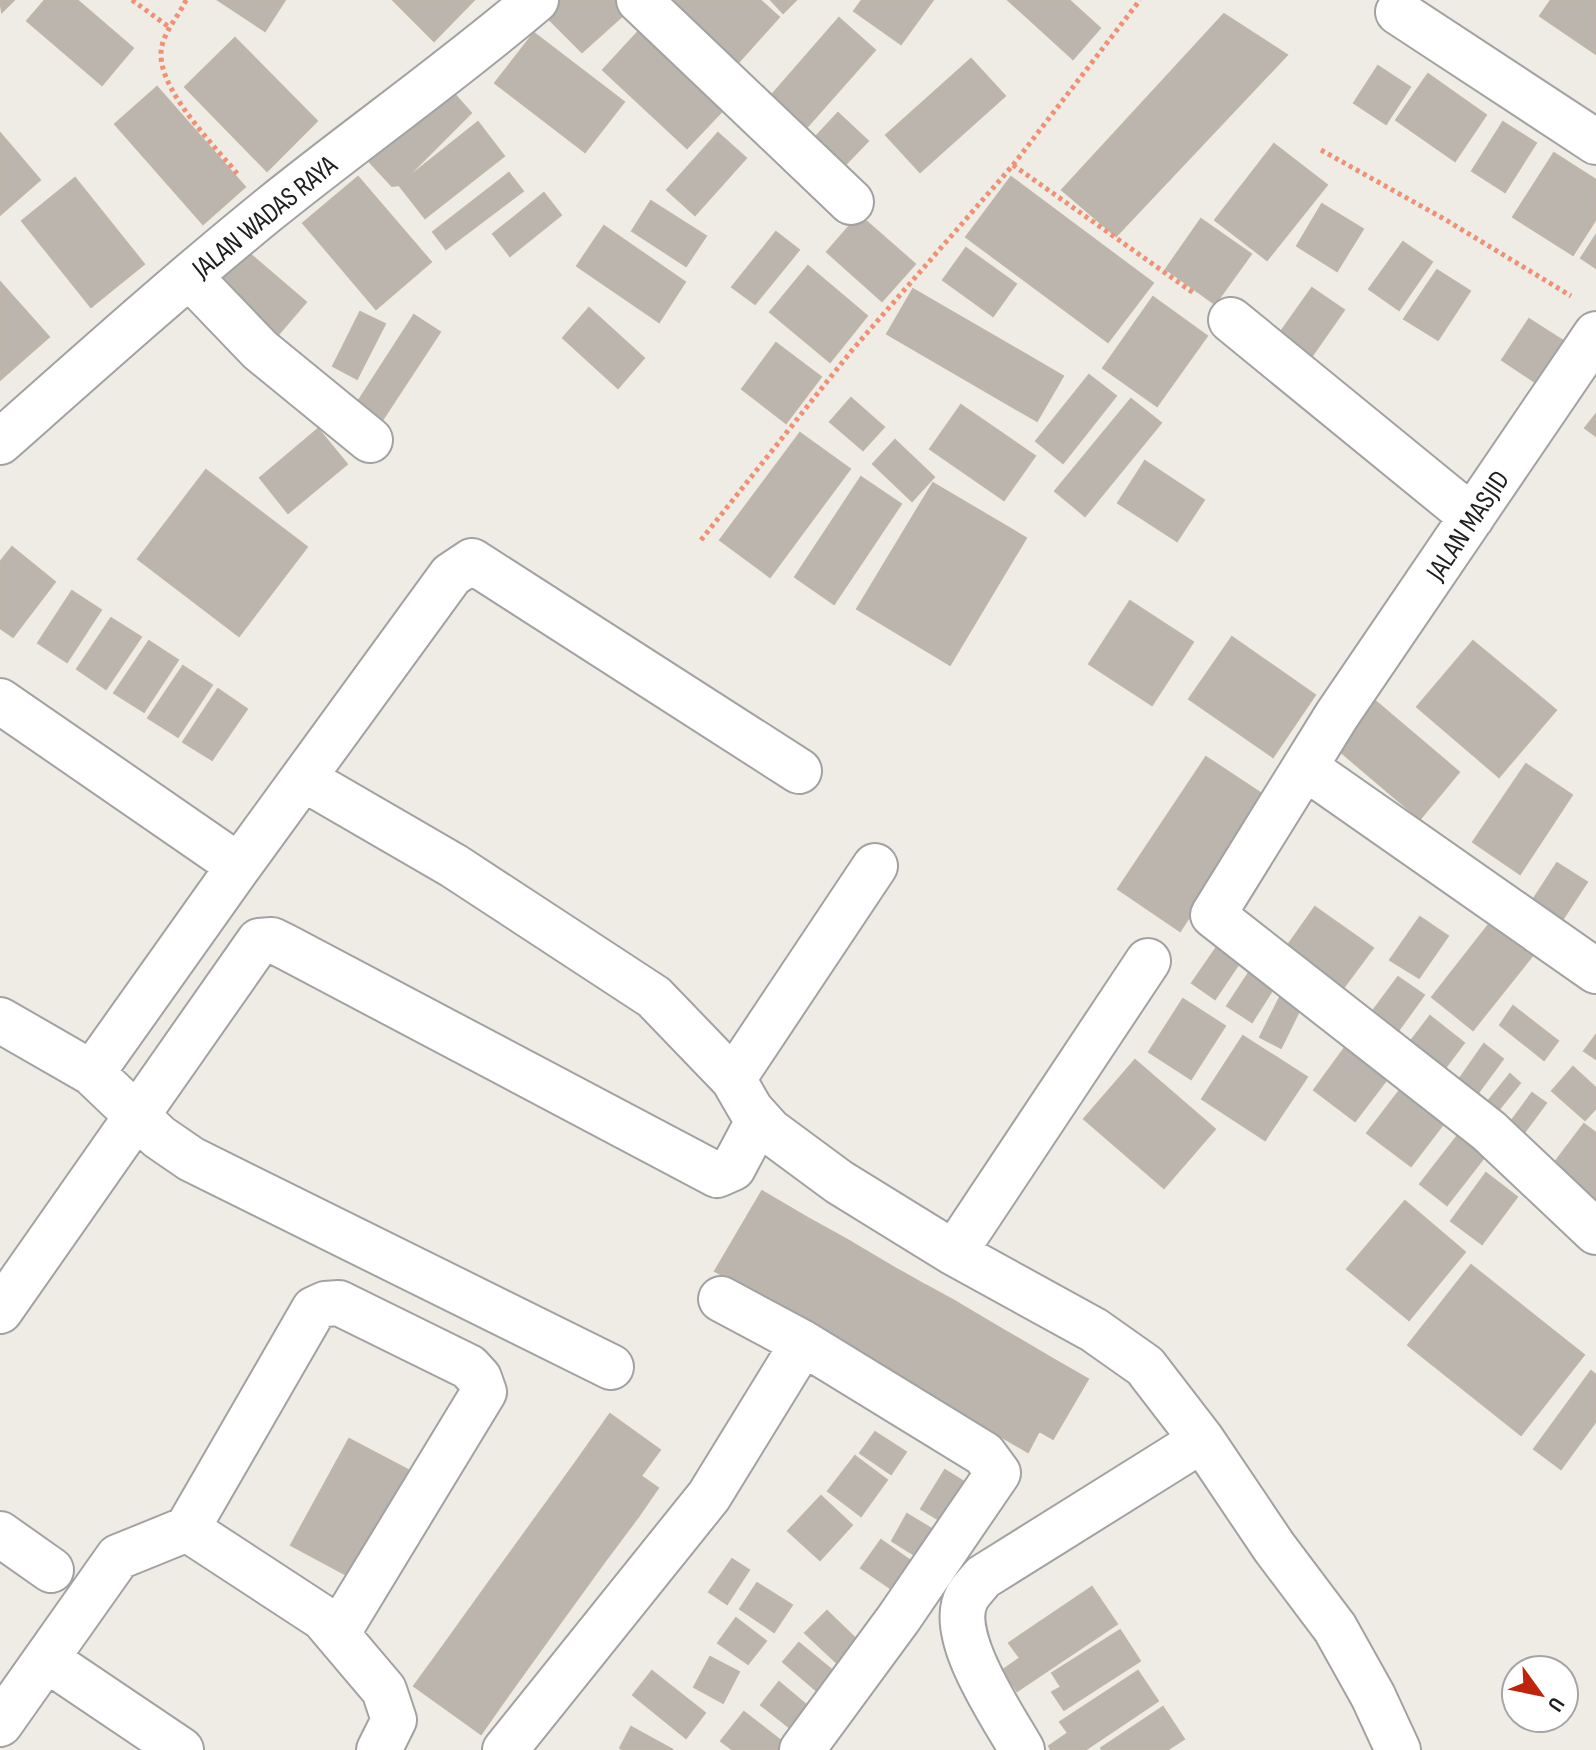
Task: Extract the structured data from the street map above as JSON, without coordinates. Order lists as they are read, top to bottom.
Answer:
{
  "streets": {
    "street": ["JALAN WADAS RAYA", "JALAN MASJID"]
  },
  "north": "bottom right"
}
